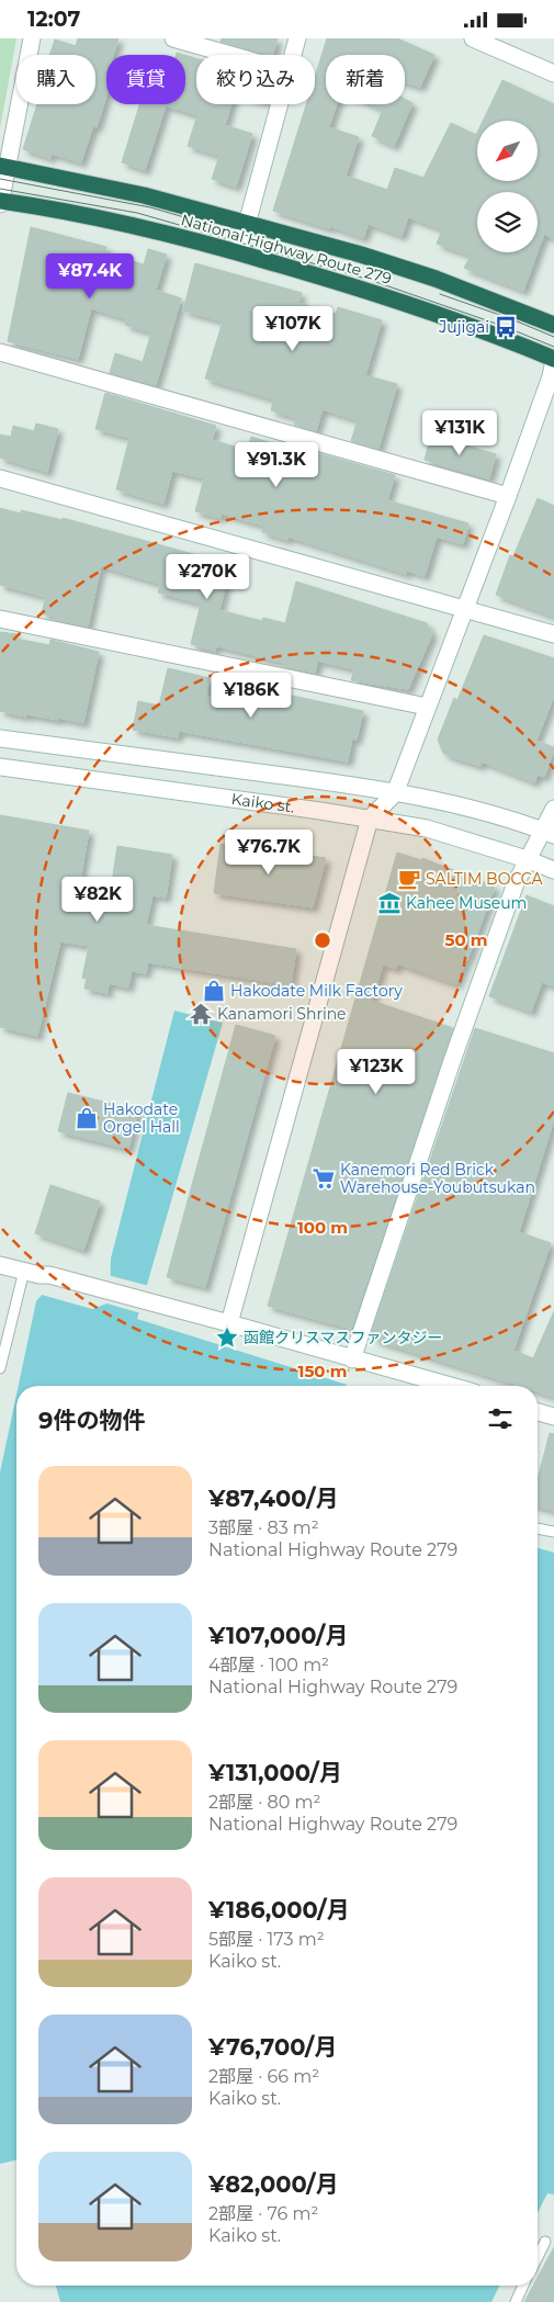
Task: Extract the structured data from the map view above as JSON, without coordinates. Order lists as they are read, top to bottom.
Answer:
{
  "streets": {
    "highway": ["National Highway Route 279"],
    "street": ["Kaiko st."]
  },
  "places": {
    "bus stop": ["Jujigai"],
    "cafe": ["SALTIM BOCCA"],
    "museum": ["Kahee Museum"],
    "shop": ["Hakodate Milk Factory", "Hakodate Orgel Hall"],
    "temple": ["Kanamori Shrine"],
    "supermarket": ["Kanemori Red Brick Warehouse-Youbutsukan"],
    "place": ["函館クリスマスファンタジー"]
  },
  "north": "bottom left",
  "page": {
    "status": "12:07",
    "chip": [
      "購入",
      "賃貸",
      "絞り込み",
      "新着"
    ],
    "price": [
      "¥87.4K",
      "¥107K",
      "¥131K",
      "¥91.3K",
      "¥270K",
      "¥186K",
      "¥76.7K",
      "¥82K",
      "¥123K"
    ],
    "heading": "9件の物件",
    "list": [
      {
        "name": "¥87,400/月",
        "note": "3部屋 · 83 m² · National Highway Route 279"
      },
      {
        "name": "¥107,000/月",
        "note": "4部屋 · 100 m² · National Highway Route 279"
      },
      {
        "name": "¥131,000/月",
        "note": "2部屋 · 80 m² · National Highway Route 279"
      },
      {
        "name": "¥186,000/月",
        "note": "5部屋 · 173 m² · Kaiko st."
      },
      {
        "name": "¥76,700/月",
        "note": "2部屋 · 66 m² · Kaiko st."
      },
      {
        "name": "¥82,000/月",
        "note": "2部屋 · 76 m² · Kaiko st."
      }
    ]
  },
  "rings": ["50 m", "100 m", "150 m"]
}
